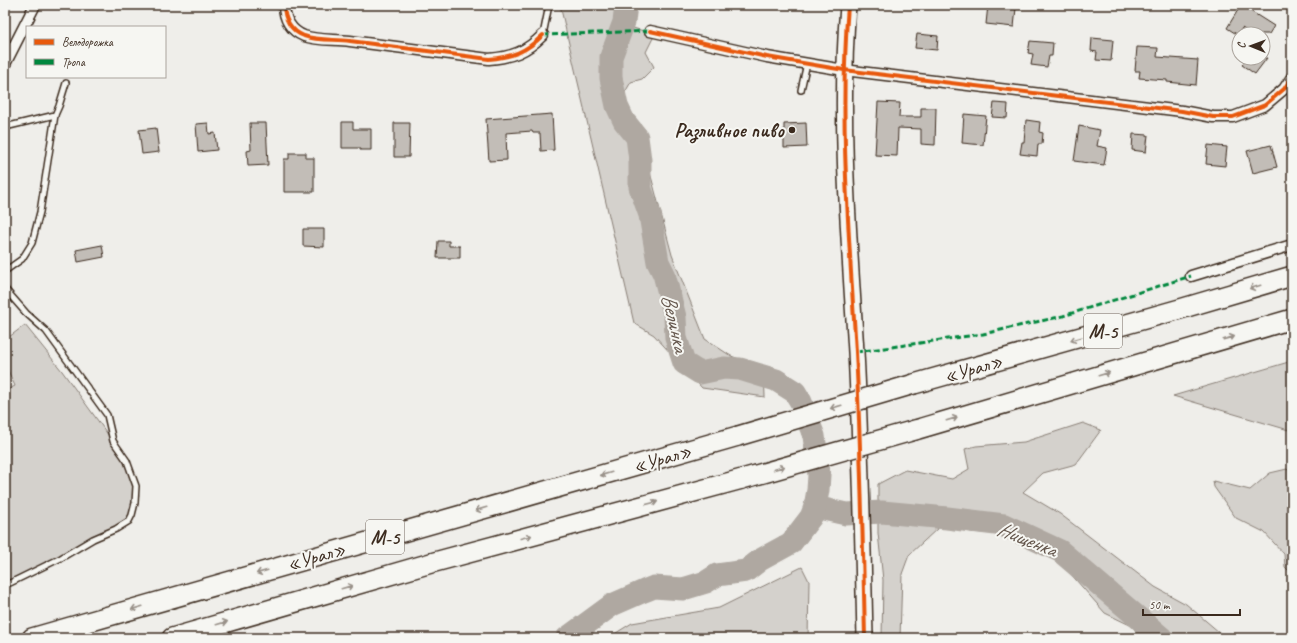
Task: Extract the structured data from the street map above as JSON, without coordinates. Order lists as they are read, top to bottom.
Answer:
{
  "streets": {
    "highway": ["М-5", "«Урал»"]
  },
  "water": ["Велинка", "Нищенка"],
  "places": ["Разливное пиво"],
  "legend": ["Велодорожка", "Тропа"],
  "scale_bar": "50 m",
  "north": "left"
}
